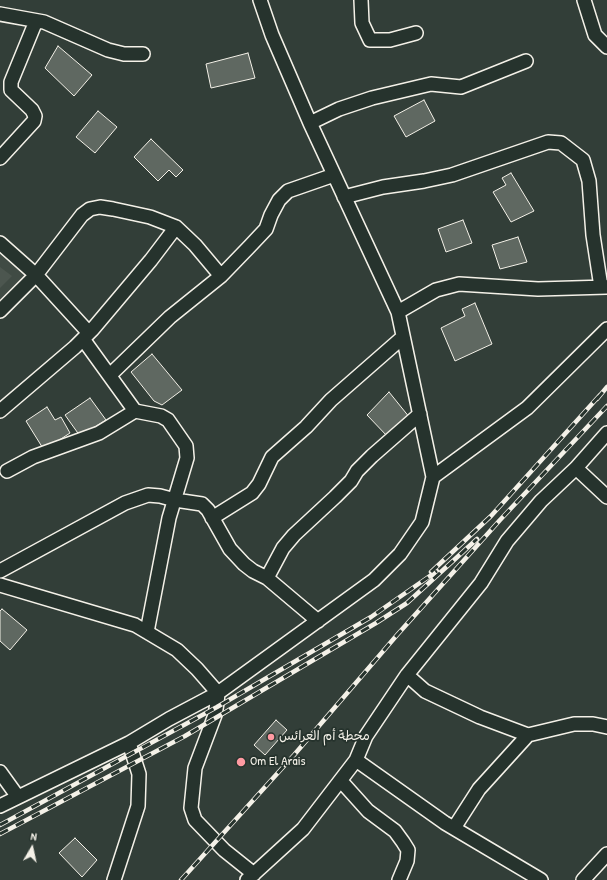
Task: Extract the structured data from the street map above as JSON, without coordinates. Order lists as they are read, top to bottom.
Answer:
{
  "places": ["محطة أم العرائس", "Om El Arais"],
  "north": "top"
}
